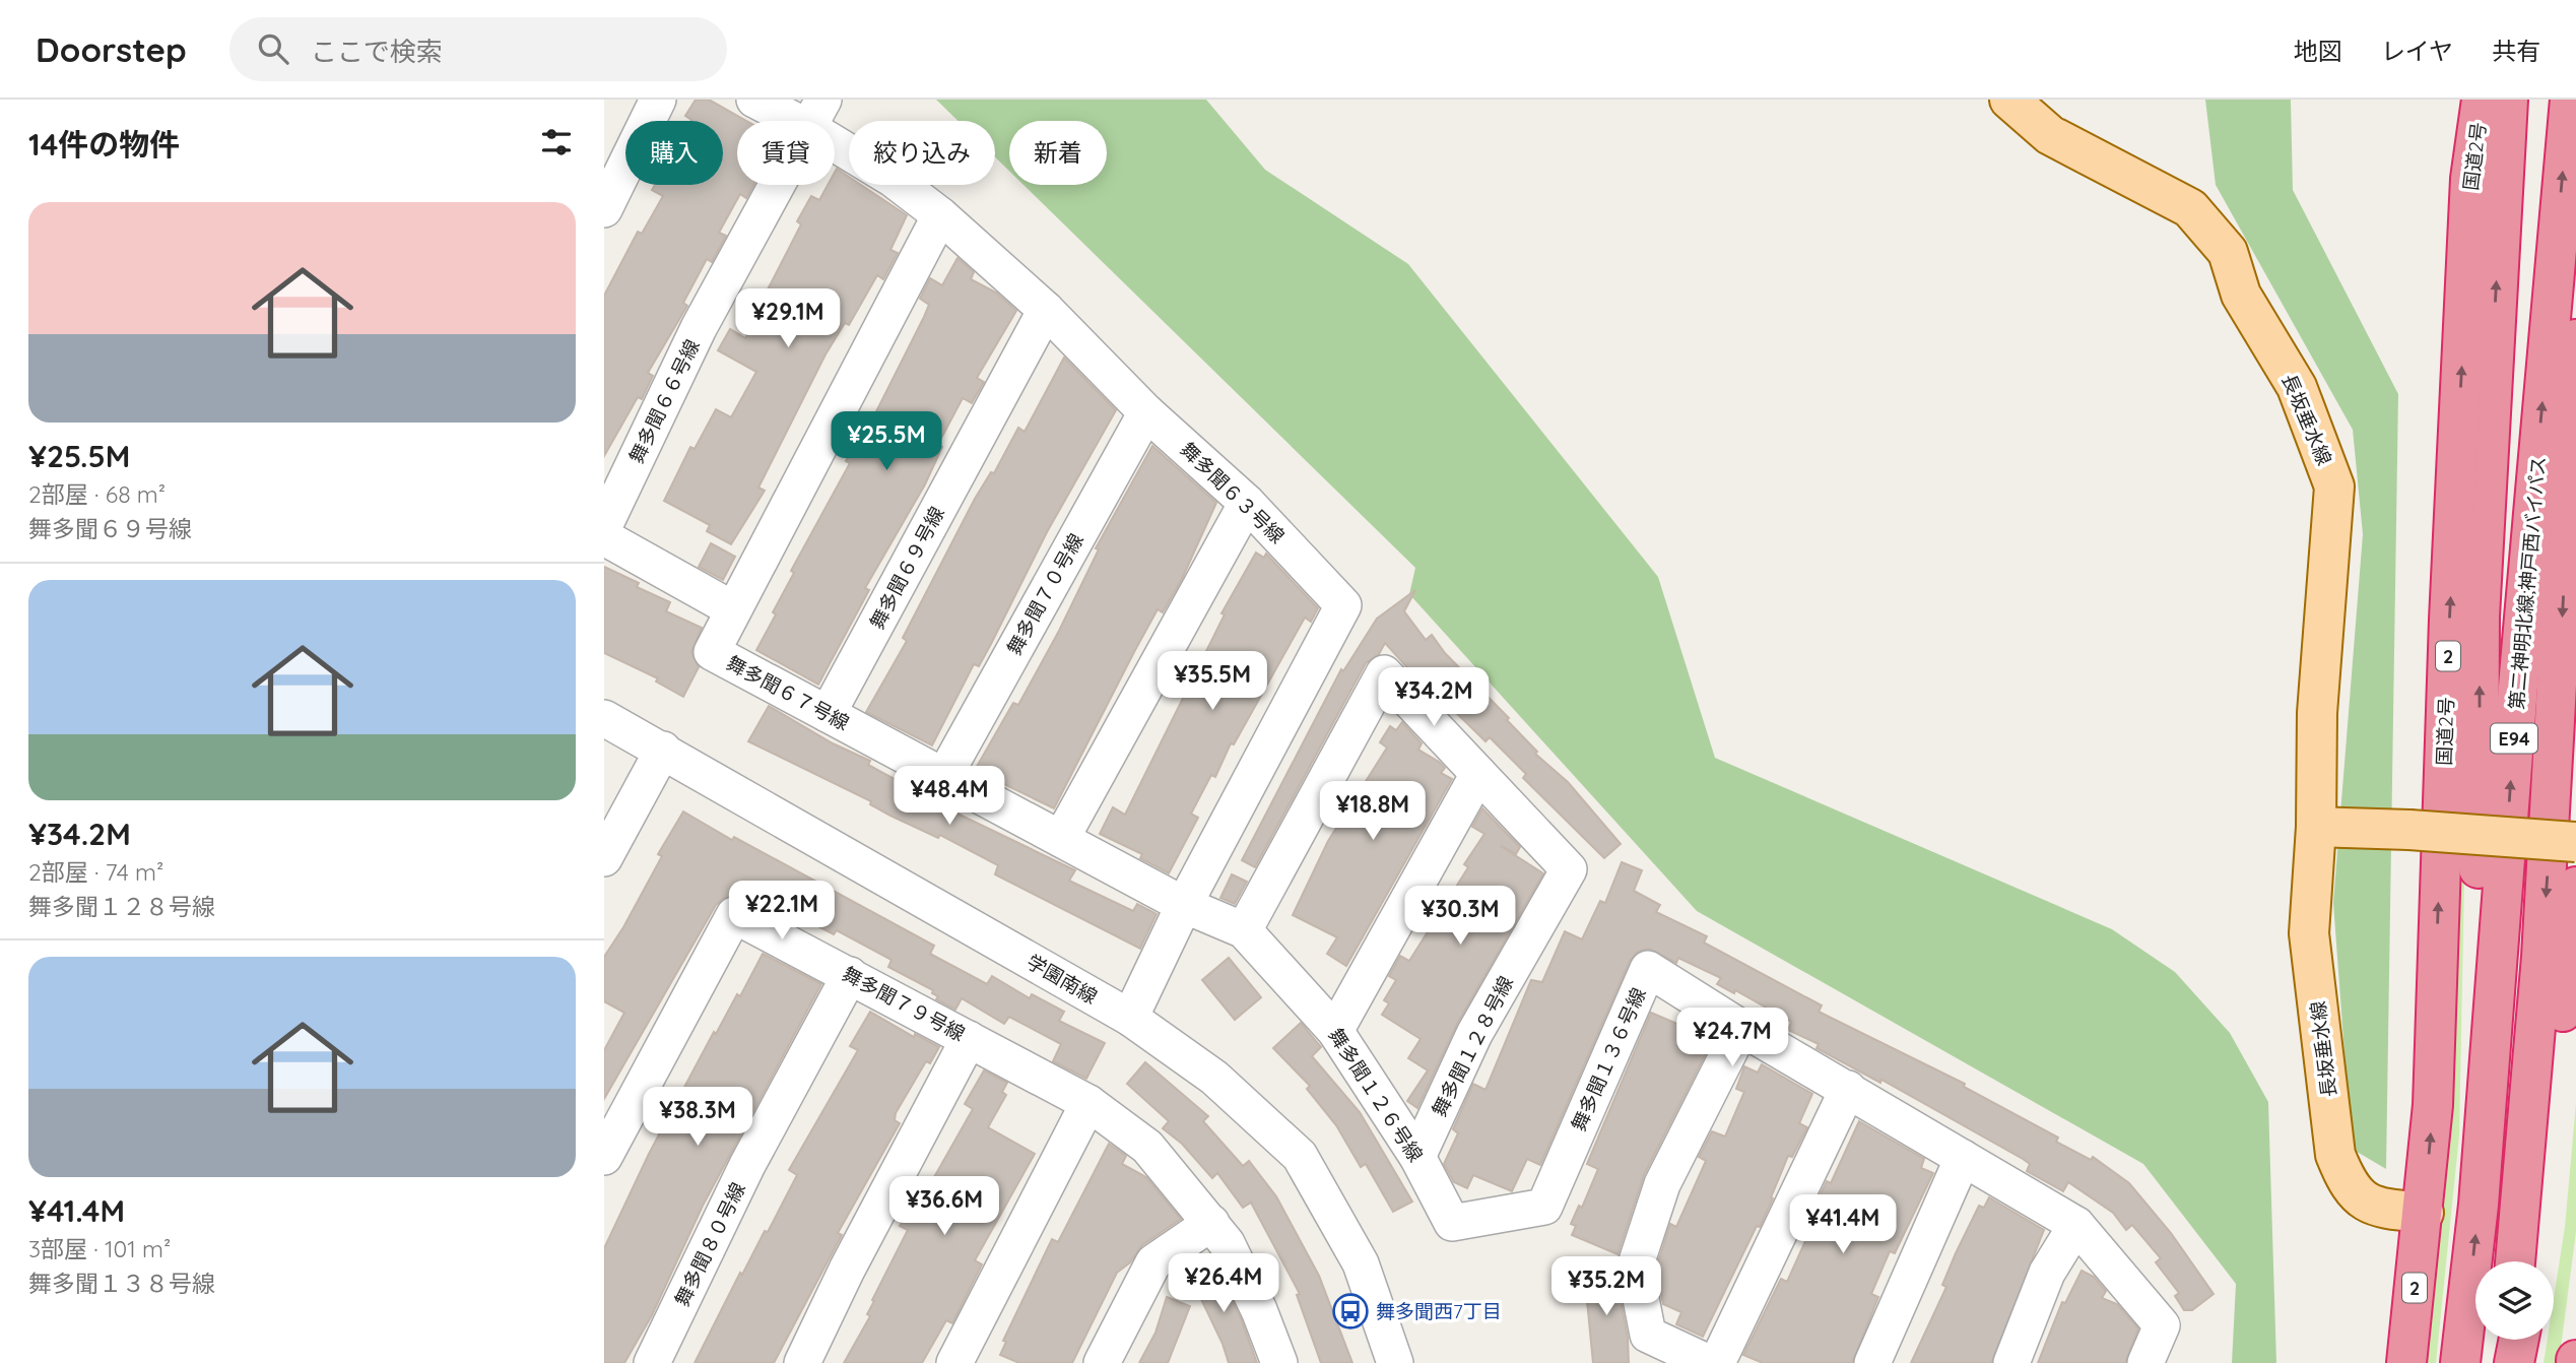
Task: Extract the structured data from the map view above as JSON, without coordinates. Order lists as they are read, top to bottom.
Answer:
{
  "streets": {
    "highway": [
      "国道2号",
      "第二神明北線;神戸西バイパス",
      "2",
      "E94"
    ],
    "main road": ["長坂垂水線"],
    "street": [
      "舞多聞６６号線",
      "舞多聞６３号線",
      "舞多聞６９号線",
      "舞多聞７０号線",
      "舞多聞６７号線",
      "学園南線",
      "舞多聞７９号線",
      "舞多聞１２８号線",
      "舞多聞１３６号線",
      "舞多聞１２６号線",
      "舞多聞８０号線"
    ]
  },
  "crossings": [
    ["国道2号", "長坂垂水線"],
    ["舞多聞６６号線", "舞多聞６３号線"],
    ["舞多聞６３号線", "舞多聞６９号線"],
    ["舞多聞６３号線", "舞多聞７０号線"],
    ["舞多聞６３号線", "舞多聞６７号線"],
    ["舞多聞６３号線", "学園南線"],
    ["舞多聞６３号線", "舞多聞１２６号線"],
    ["舞多聞６９号線", "舞多聞６７号線"],
    ["舞多聞７０号線", "舞多聞６７号線"],
    ["舞多聞６７号線", "舞多聞１２６号線"],
    ["舞多聞７９号線", "舞多聞８０号線"],
    ["舞多聞１２８号線", "舞多聞１２６号線"],
    ["舞多聞１３６号線", "舞多聞１２６号線"]
  ],
  "places": {
    "bus stop": ["舞多聞西7丁目"]
  },
  "page": {
    "header": "Doorstep",
    "search": "ここで検索",
    "nav": ["地図", "レイヤ", "共有"],
    "heading": "14件の物件",
    "chip": [
      "購入",
      "賃貸",
      "絞り込み",
      "新着"
    ],
    "list": [
      {
        "name": "¥25.5M",
        "note": "2部屋 · 68 m² · 舞多聞６９号線"
      },
      {
        "name": "¥34.2M",
        "note": "2部屋 · 74 m² · 舞多聞１２８号線"
      },
      {
        "name": "¥41.4M",
        "note": "3部屋 · 101 m² · 舞多聞１３８号線"
      }
    ],
    "price": [
      "¥29.1M",
      "¥25.5M",
      "¥35.5M",
      "¥34.2M",
      "¥48.4M",
      "¥18.8M",
      "¥22.1M",
      "¥30.3M",
      "¥24.7M",
      "¥38.3M",
      "¥36.6M",
      "¥41.4M",
      "¥26.4M",
      "¥35.2M"
    ]
  }
}
